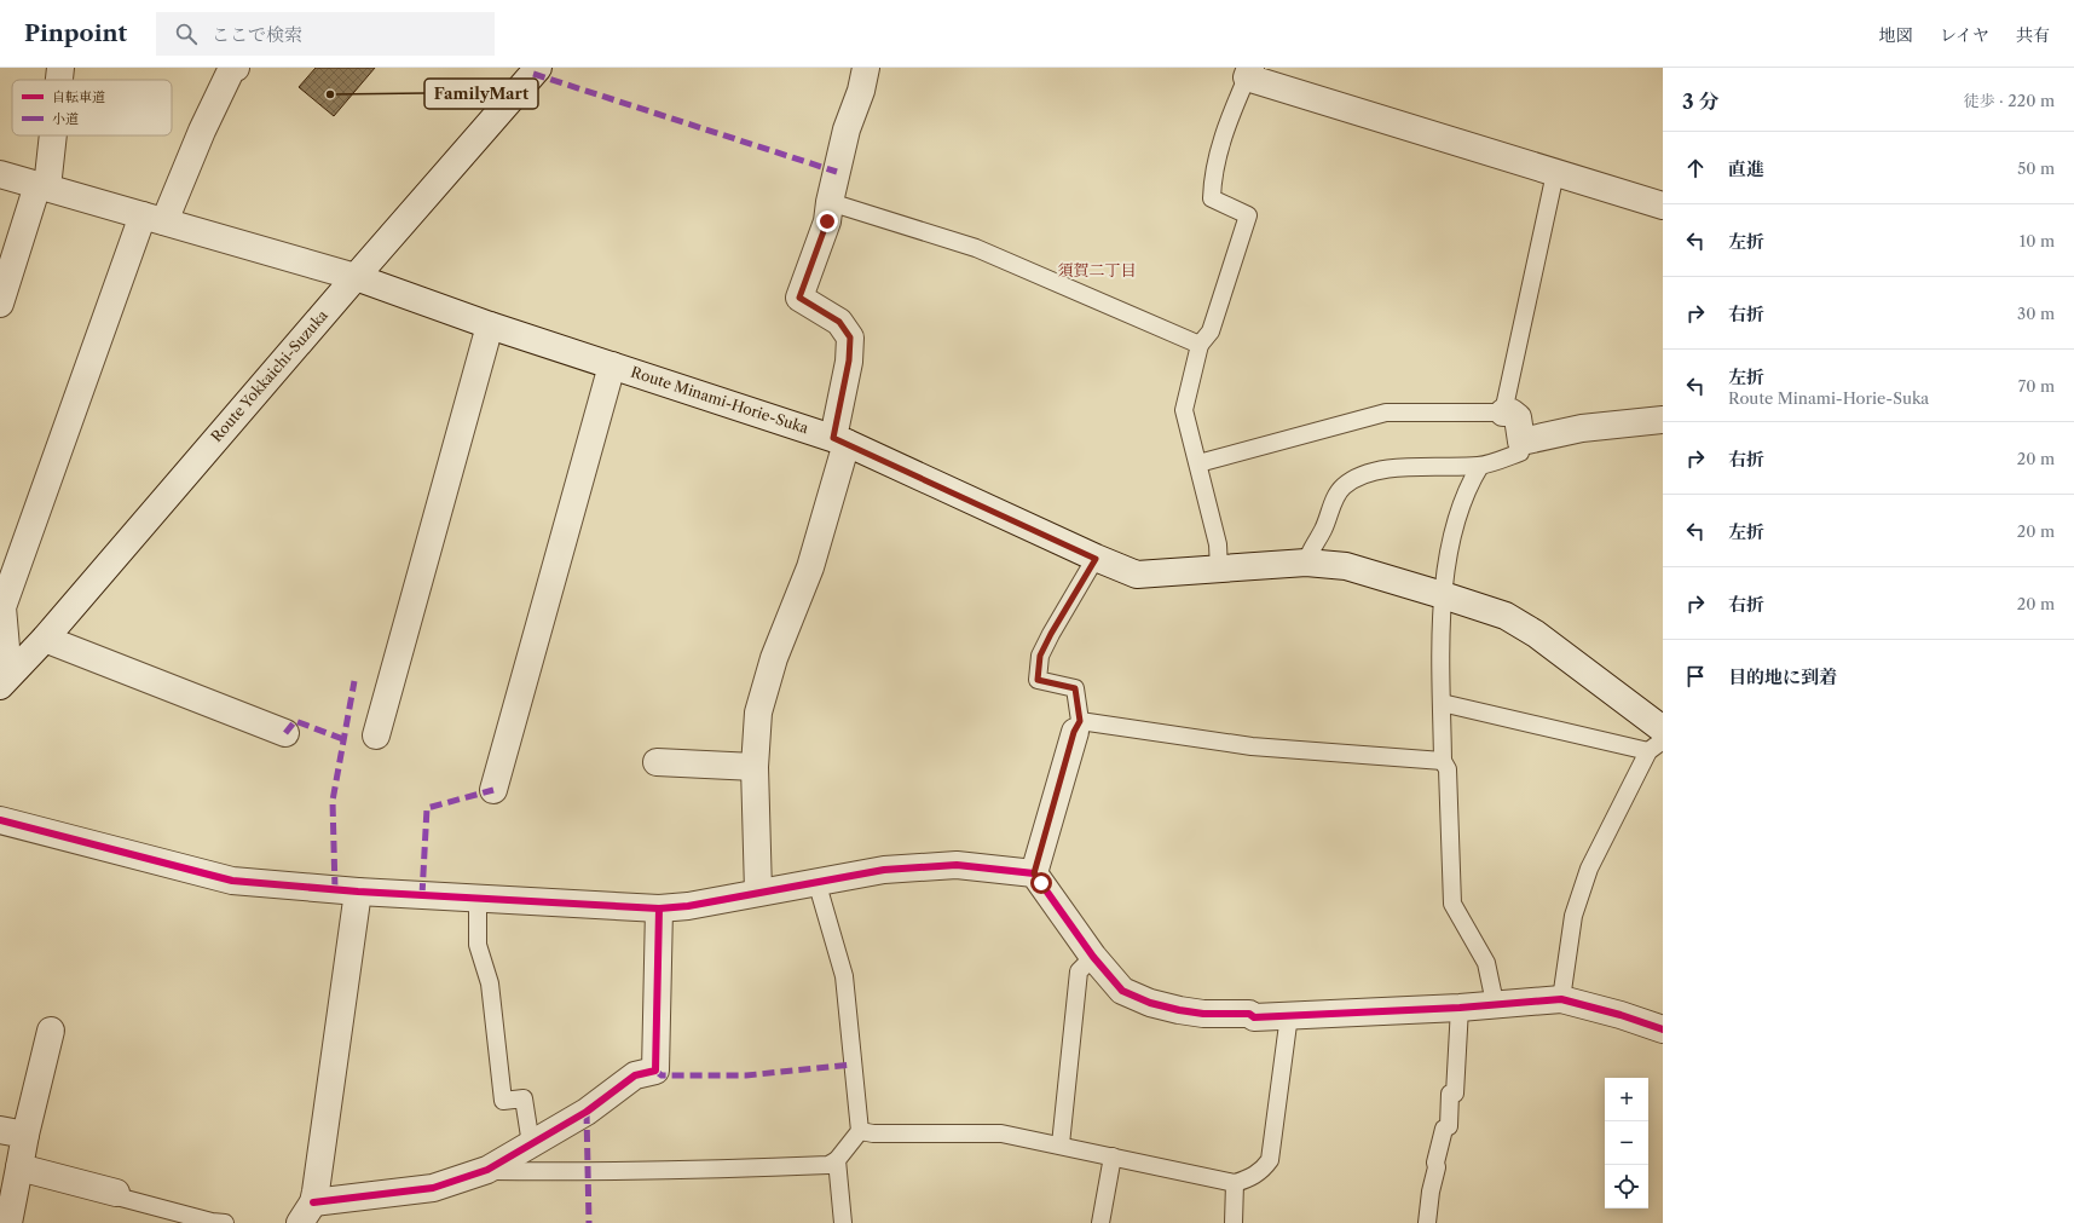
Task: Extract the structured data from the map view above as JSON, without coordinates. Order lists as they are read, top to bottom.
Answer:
{
  "streets": {
    "street": ["Route Yokkaichi-Suzuka", "Route Minami-Horie-Suka"]
  },
  "crossings": [
    ["Route Yokkaichi-Suzuka", "Route Minami-Horie-Suka"]
  ],
  "districts": ["須賀二丁目"],
  "places": ["FamilyMart"],
  "legend": ["自転車道", "小道"],
  "page": {
    "header": "Pinpoint",
    "search": "ここで検索",
    "nav": ["地図", "レイヤ", "共有"],
    "heading": ["3 分", "徒歩 · 220 m"],
    "list": [
      ["直進", "50 m"],
      ["左折", "10 m"],
      ["右折", "30 m"],
      ["左折", "Route Minami-Horie-Suka", "70 m"],
      ["右折", "20 m"],
      ["左折", "20 m"],
      ["右折", "20 m"],
      "目的地に到着"
    ],
    "map_buttons": ["+", "−"]
  }
}
